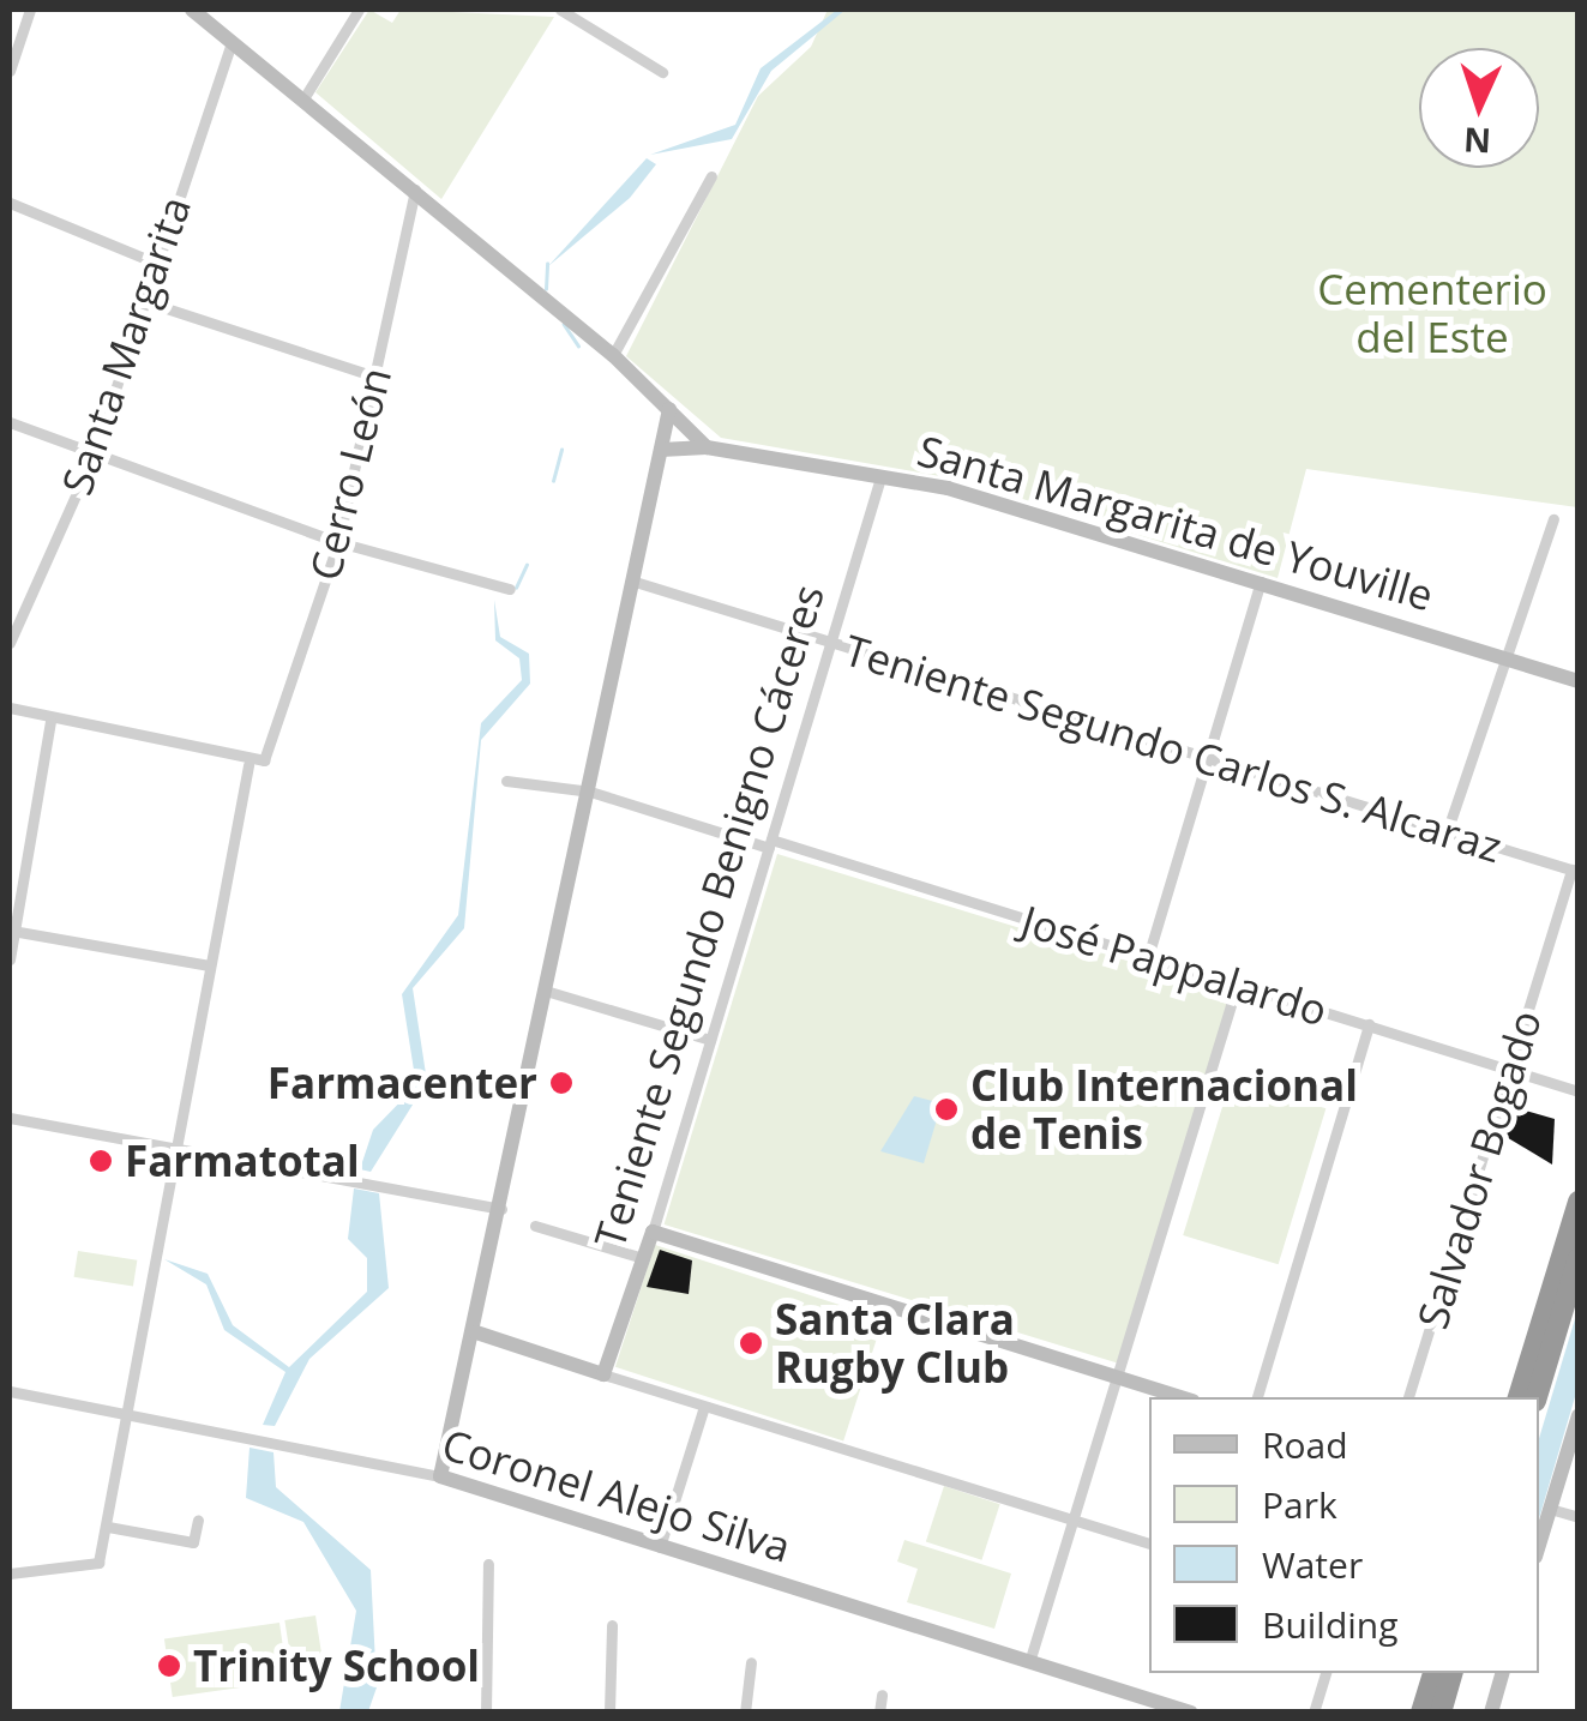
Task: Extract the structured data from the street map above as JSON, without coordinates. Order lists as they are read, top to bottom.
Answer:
{
  "streets": {
    "main road": ["Santa Margarita de Youville", "Teniente Segundo Benigno Cáceres", "Coronel Alejo Silva"],
    "street": [
      "Santa Margarita",
      "Cerro León",
      "Teniente Segundo Carlos S. Alcaraz",
      "José Pappalardo",
      "Salvador Bogado"
    ]
  },
  "crossings": [
    ["Santa Margarita de Youville", "Teniente Segundo Benigno Cáceres"],
    ["Teniente Segundo Carlos S. Alcaraz", "Teniente Segundo Benigno Cáceres"],
    ["Teniente Segundo Carlos S. Alcaraz", "Salvador Bogado"],
    ["Teniente Segundo Benigno Cáceres", "José Pappalardo"],
    ["José Pappalardo", "Salvador Bogado"]
  ],
  "parks": ["Cementerio del Este"],
  "places": [
    "Farmacenter",
    "Club Internacional de Tenis",
    "Farmatotal",
    "Santa Clara Rugby Club",
    "Trinity School"
  ],
  "legend": [
    "Road",
    "Park",
    "Water",
    "Building"
  ],
  "north": "bottom"
}
